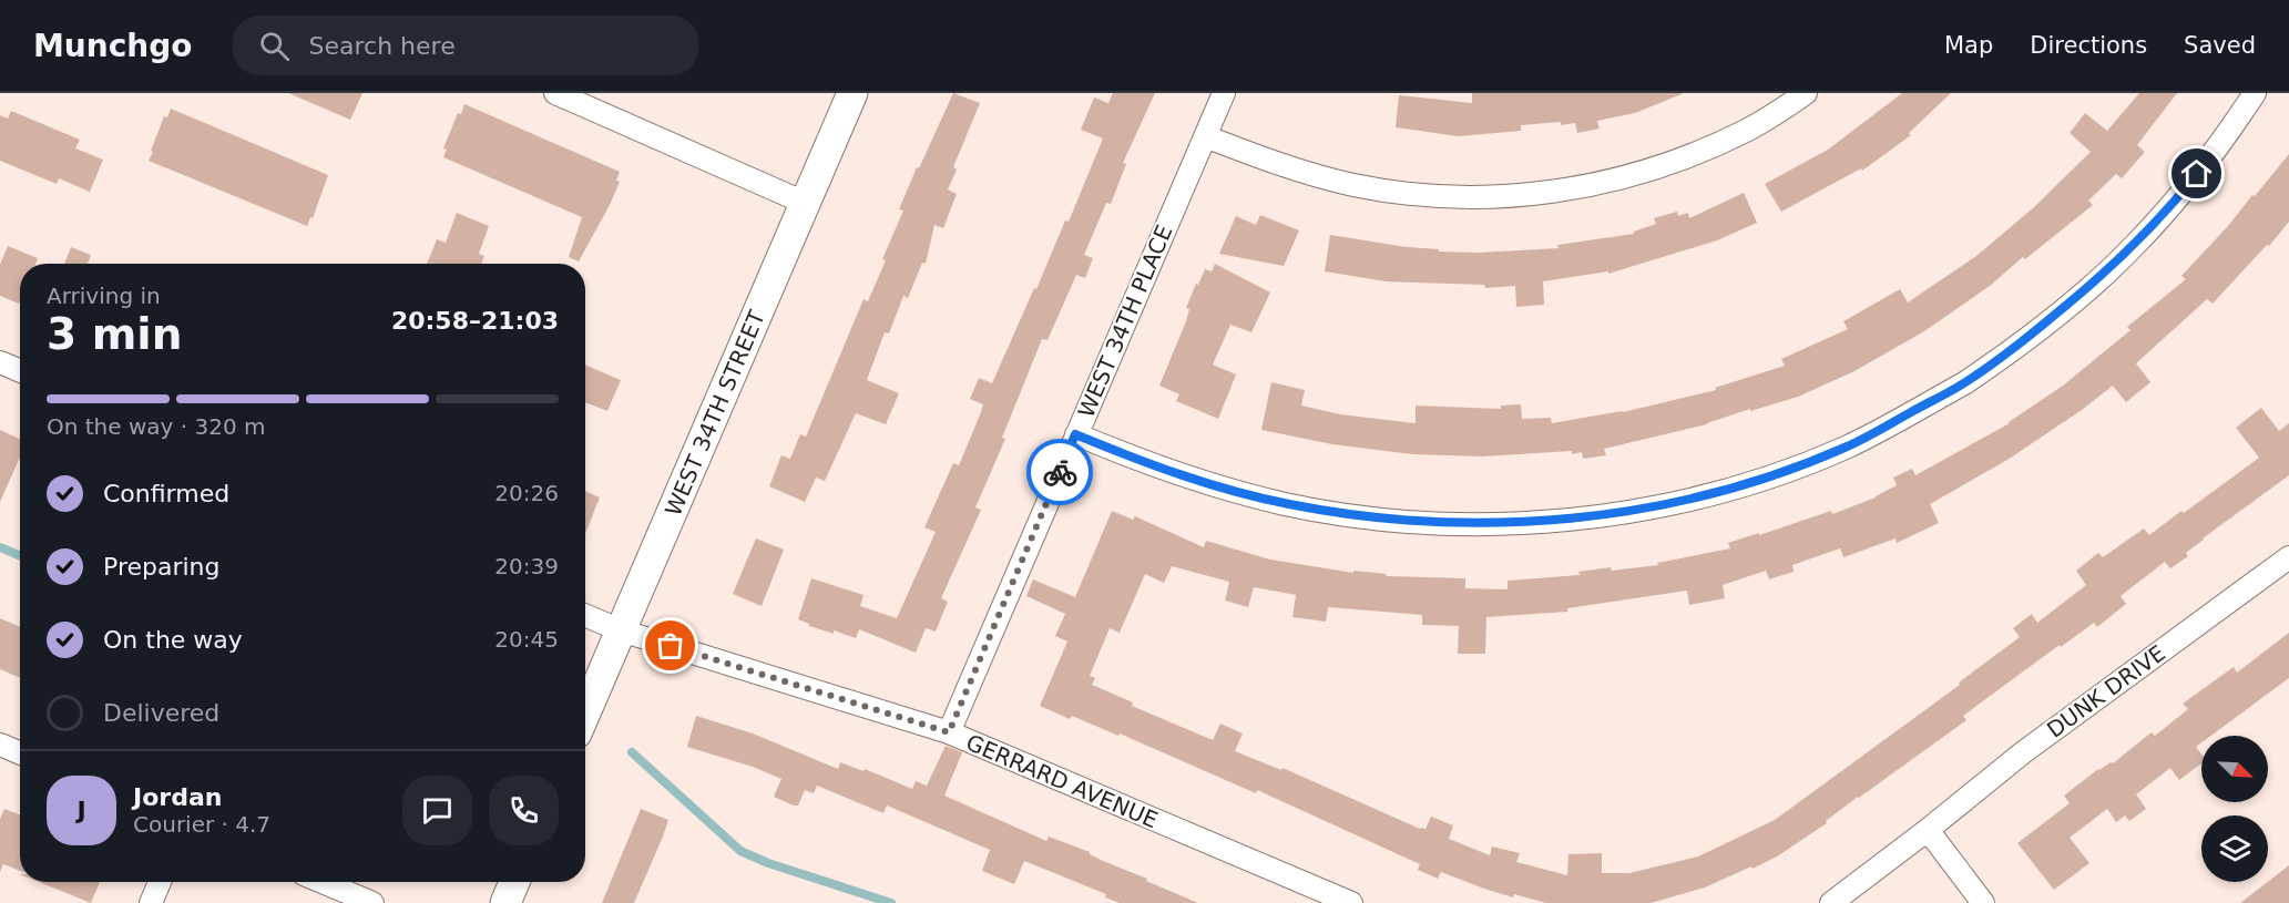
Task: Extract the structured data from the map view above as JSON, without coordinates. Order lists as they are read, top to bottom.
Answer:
{
  "streets": {
    "street": [
      "WEST 34TH PLACE",
      "WEST 34TH STREET",
      "DUNK DRIVE",
      "GERRARD AVENUE"
    ]
  },
  "crossings": [
    ["WEST 34TH PLACE", "GERRARD AVENUE"],
    ["WEST 34TH STREET", "GERRARD AVENUE"]
  ],
  "north": "bottom right",
  "page": {
    "header": "Munchgo",
    "search": "Search here",
    "nav": ["Map", "Directions", "Saved"],
    "heading": ["3 min", "Arriving in", "20:58–21:03"],
    "panel": ["Jordan", "Courier · 4.7"],
    "bar": "On the way · 320 m",
    "list": [
      ["Confirmed", "20:26"],
      ["Preparing", "20:39"],
      ["On the way", "20:45"],
      "Delivered"
    ],
    "round": "J"
  }
}
